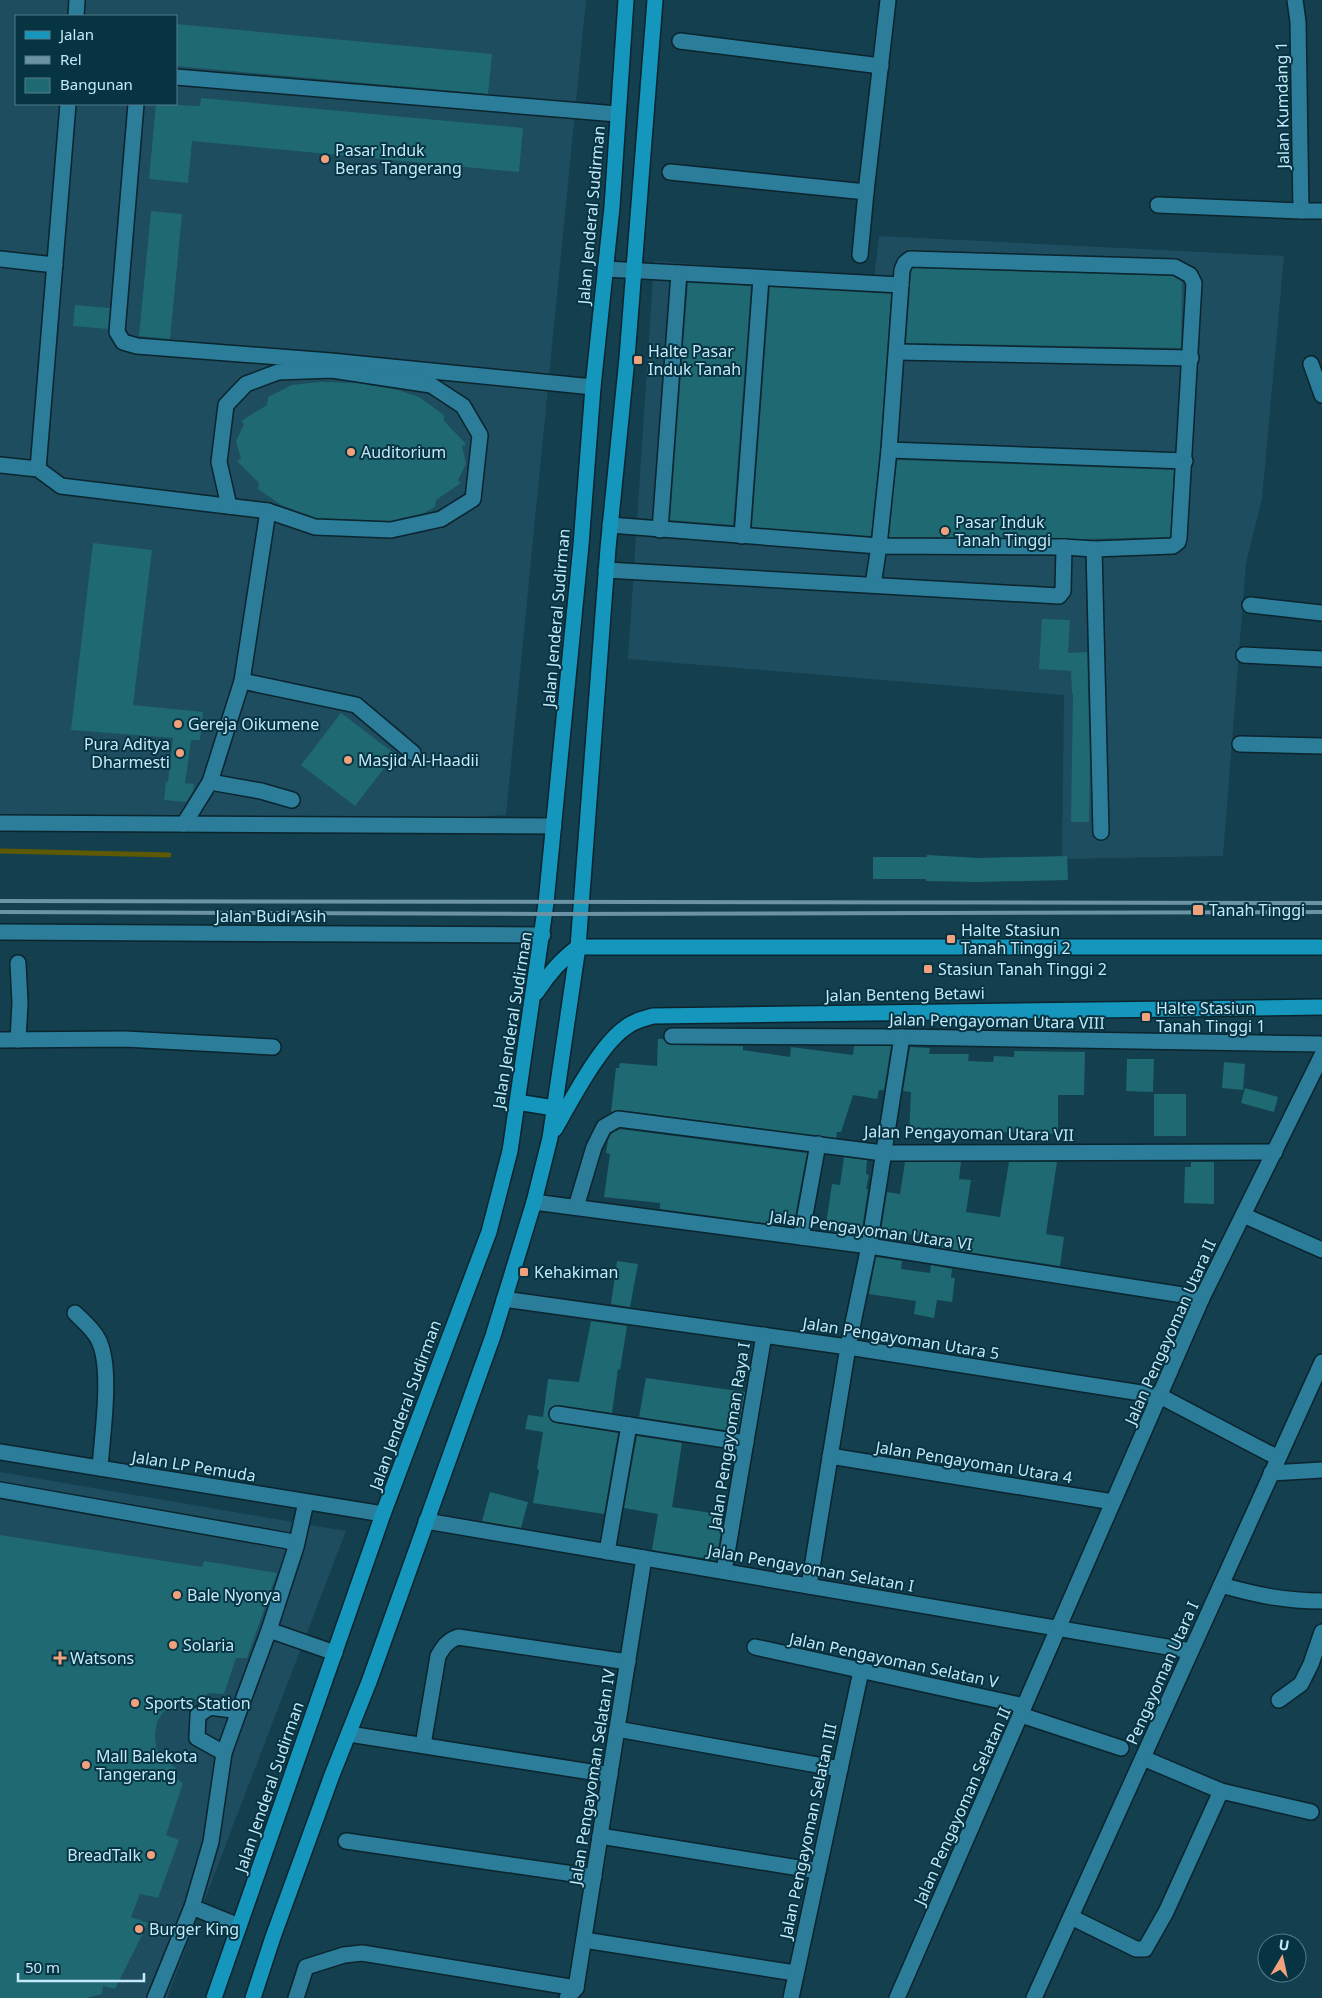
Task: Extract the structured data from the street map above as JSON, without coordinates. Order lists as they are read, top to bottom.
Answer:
{
  "streets": {
    "main road": ["Jalan Jenderal Sudirman", "Jalan Benteng Betawi"],
    "street": [
      "Jalan Kumdang 1",
      "Jalan Budi Asih",
      "Jalan Pengayoman Utara VIII",
      "Jalan Pengayoman Utara VII",
      "Jalan Pengayoman Utara VI",
      "Jalan Pengayoman Utara II",
      "Jalan Pengayoman Utara 5",
      "Jalan Pengayoman Raya I",
      "Jalan Pengayoman Utara 4",
      "Jalan LP Pemuda",
      "Jalan Pengayoman Selatan I",
      "Jalan Pengayoman Selatan V",
      "Pengayoman Utara I",
      "Jalan Pengayoman Selatan IV",
      "Jalan Pengayoman Selatan II",
      "Jalan Pengayoman Selatan III"
    ]
  },
  "crossings": [
    ["Jalan Jenderal Sudirman", "Jalan Budi Asih"],
    ["Jalan Jenderal Sudirman", "Jalan LP Pemuda"],
    ["Jalan Pengayoman Utara VII", "Jalan Pengayoman Utara VI"],
    ["Jalan Pengayoman Utara VII", "Jalan Pengayoman Utara II"],
    ["Jalan Pengayoman Utara VI", "Jalan Pengayoman Utara II"],
    ["Jalan Pengayoman Utara II", "Jalan Pengayoman Utara 5"],
    ["Jalan Pengayoman Utara II", "Jalan Pengayoman Utara 4"],
    ["Jalan Pengayoman Utara II", "Jalan Pengayoman Selatan I"],
    ["Jalan Pengayoman Utara II", "Jalan Pengayoman Selatan II"],
    ["Jalan Pengayoman Utara 5", "Jalan Pengayoman Raya I"],
    ["Jalan Pengayoman Utara 5", "Pengayoman Utara I"],
    ["Jalan Pengayoman Raya I", "Jalan Pengayoman Selatan I"],
    ["Jalan Pengayoman Selatan I", "Pengayoman Utara I"],
    ["Jalan Pengayoman Selatan I", "Jalan Pengayoman Selatan IV"],
    ["Jalan Pengayoman Selatan I", "Jalan Pengayoman Selatan II"],
    ["Jalan Pengayoman Selatan V", "Jalan Pengayoman Selatan II"],
    ["Jalan Pengayoman Selatan V", "Jalan Pengayoman Selatan III"]
  ],
  "places": {
    "other": [
      "Pasar Induk Beras Tangerang",
      "Auditorium",
      "Pasar Induk Tanah Tinggi",
      "Gereja Oikumene",
      "Pura Aditya Dharmesti",
      "Masjid Al-Haadii",
      "Bale Nyonya",
      "Solaria",
      "Sports Station",
      "Mall Balekota Tangerang",
      "BreadTalk",
      "Burger King"
    ],
    "transit": [
      "Halte Pasar Induk Tanah",
      "Tanah Tinggi",
      "Halte Stasiun Tanah Tinggi 2",
      "Stasiun Tanah Tinggi 2",
      "Halte Stasiun Tanah Tinggi 1",
      "Kehakiman"
    ],
    "health": ["Watsons"]
  },
  "legend": ["Jalan", "Rel", "Bangunan"],
  "scale_bar": "50 m",
  "north": "top"
}
